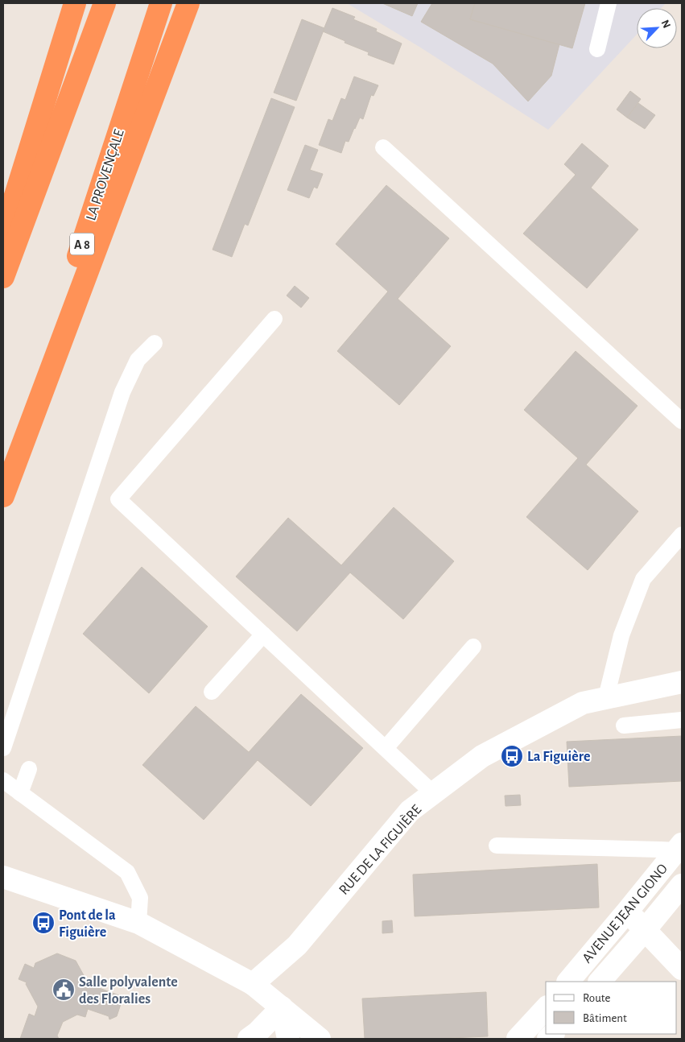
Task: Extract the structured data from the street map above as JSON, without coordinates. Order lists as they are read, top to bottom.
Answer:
{
  "streets": {
    "highway": ["LA PROVENÇALE", "A 8"],
    "main road": ["RUE DE LA FIGUIÈRE", "AVENUE JEAN GIONO"]
  },
  "places": {
    "bus stop": ["La Figuière", "Pont de la Figuière"],
    "public building": ["Salle polyvalente des Floralies"]
  },
  "legend": ["Route", "Bâtiment"],
  "north": "top right"
}
